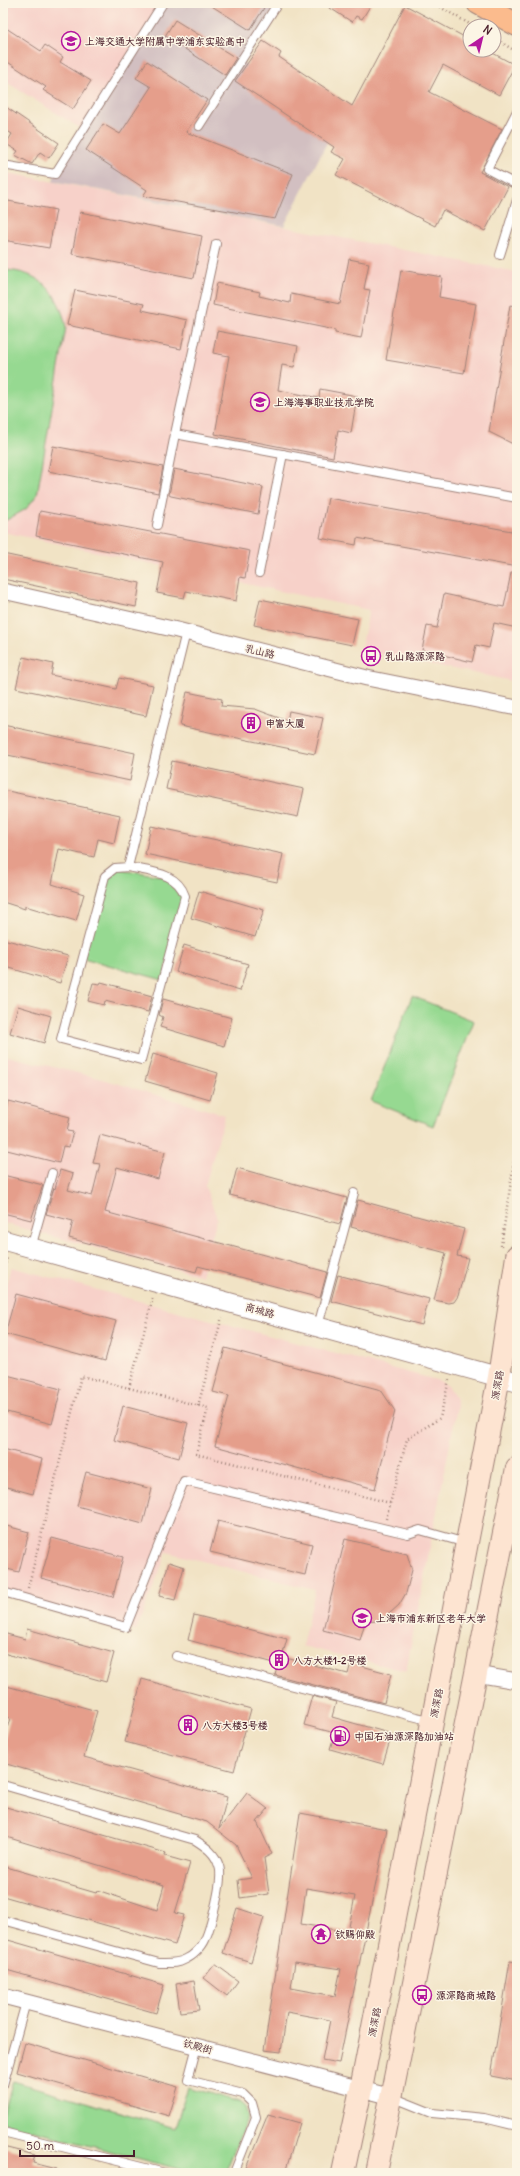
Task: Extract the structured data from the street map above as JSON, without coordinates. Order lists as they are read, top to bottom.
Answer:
{
  "streets": {
    "main road": ["源深路"],
    "street": ["乳山路", "商城路", "钦殿街"]
  },
  "crossings": [
    ["商城路", "源深路"],
    ["源深路", "钦殿街"]
  ],
  "places": {
    "school or university": ["上海交通大学附属中学浦东实验高中", "上海海事职业技术学院", "上海市浦东新区老年大学"],
    "bus stop": ["乳山路源深路", "源深路商城路"],
    "building": ["申富大厦", "八方大楼1-2号楼", "八方大楼3号楼"],
    "fuel station": ["中国石油源深路加油站"],
    "temple": ["钦赐仰殿"]
  },
  "scale_bar": "50 m",
  "north": "top right"
}
